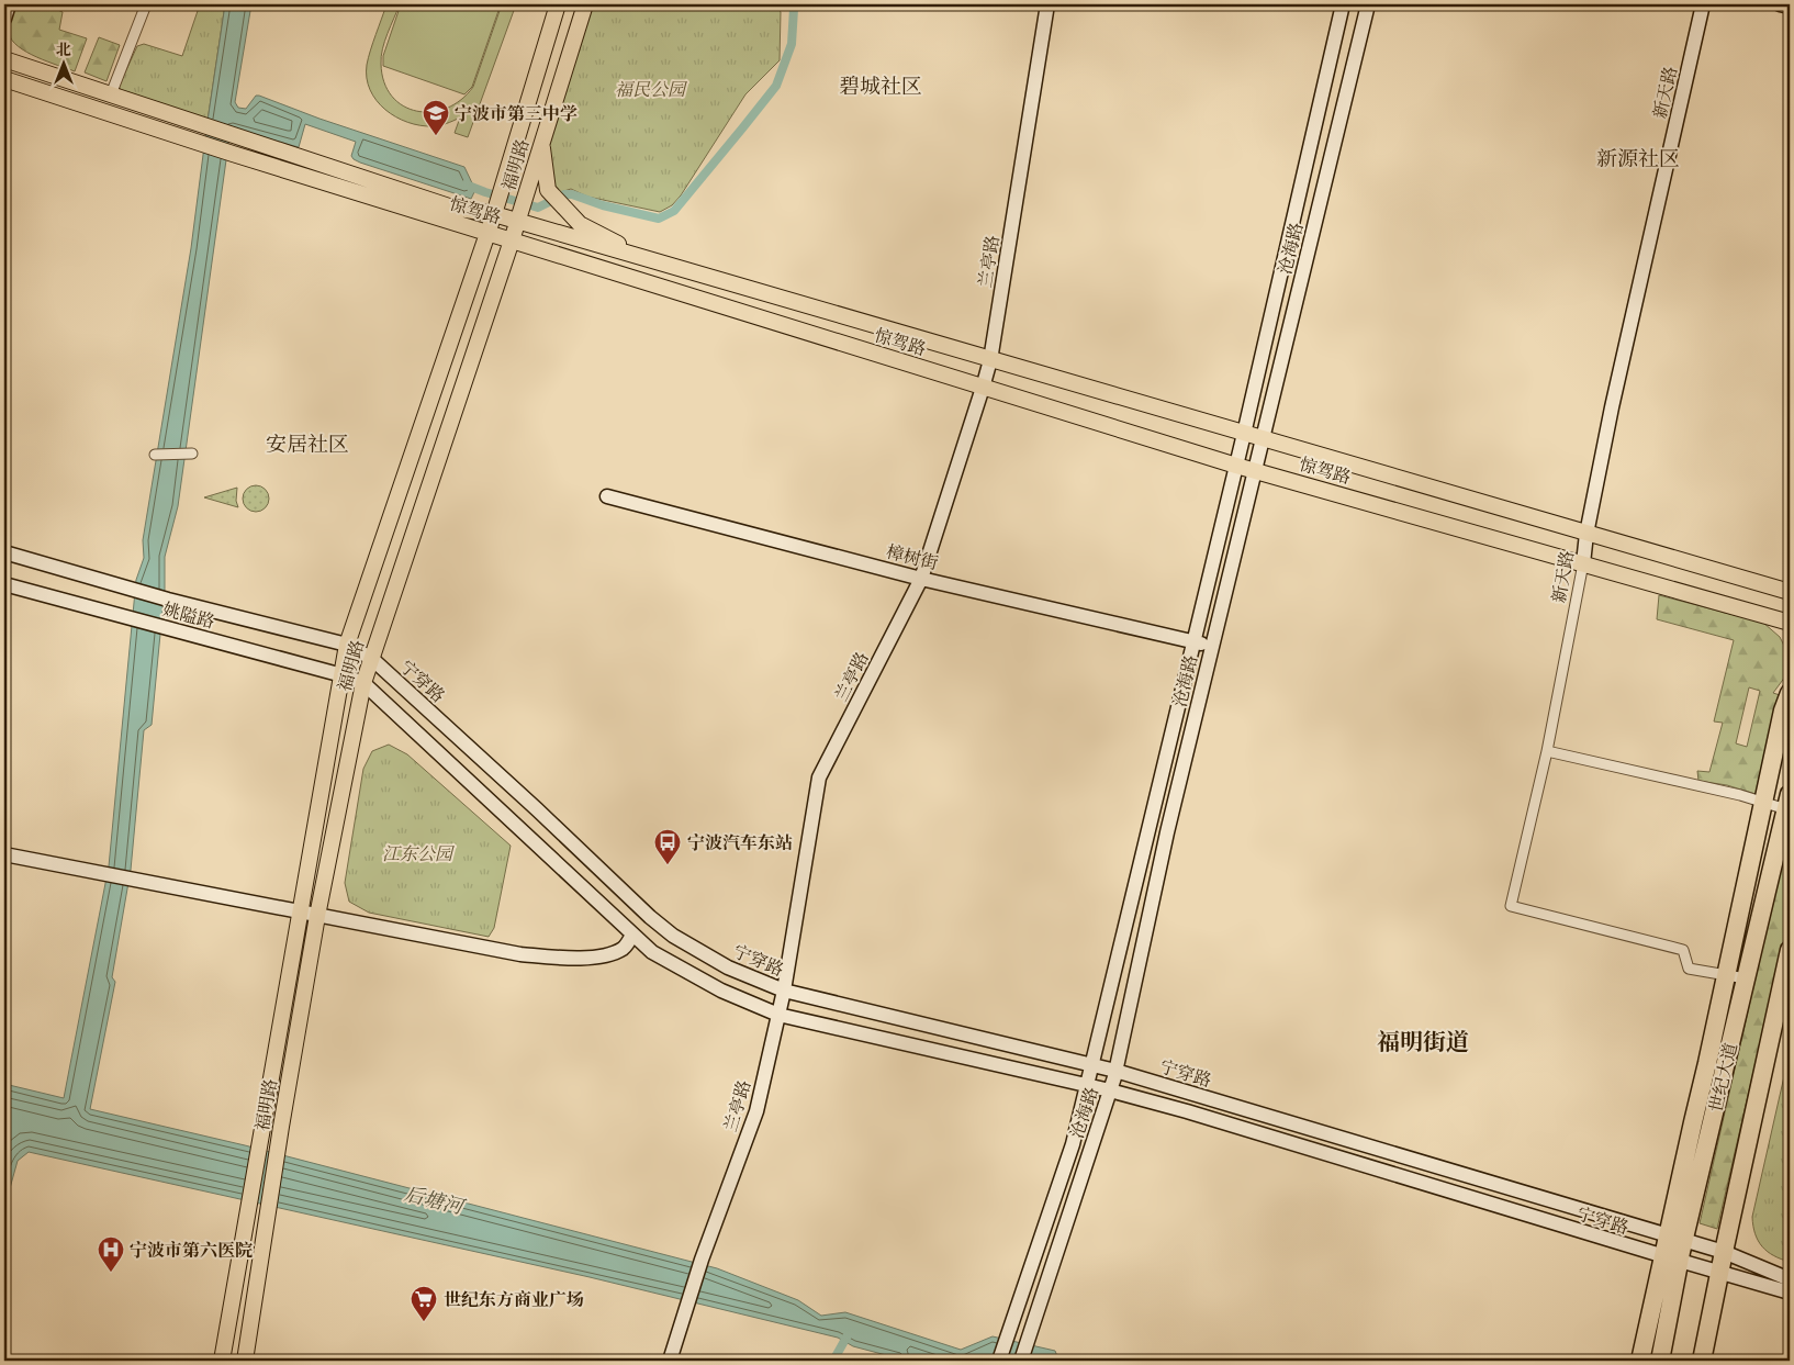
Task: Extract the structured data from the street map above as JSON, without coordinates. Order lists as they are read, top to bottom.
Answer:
{
  "streets": {
    "highway": ["世纪大道"],
    "main road": [
      "新天路",
      "福明路",
      "惊驾路",
      "沧海路",
      "兰亭路",
      "樟树街",
      "姚隘路",
      "宁穿路"
    ]
  },
  "crossings": [
    ["新天路", "惊驾路"],
    ["新天路", "世纪大道"],
    ["福明路", "惊驾路"],
    ["福明路", "姚隘路"],
    ["福明路", "宁穿路"],
    ["惊驾路", "沧海路"],
    ["惊驾路", "兰亭路"],
    ["沧海路", "樟树街"],
    ["沧海路", "宁穿路"],
    ["兰亭路", "樟树街"],
    ["兰亭路", "宁穿路"],
    ["姚隘路", "宁穿路"],
    ["宁穿路", "世纪大道"]
  ],
  "districts": [
    "碧城社区",
    "新源社区",
    "安居社区",
    "福明街道"
  ],
  "water": ["后塘河"],
  "parks": ["福民公园", "江东公园"],
  "places": {
    "school or university": ["宁波市第三中学"],
    "bus stop": ["宁波汽车东站"],
    "hospital": ["宁波市第六医院"],
    "supermarket": ["世纪东方商业广场"]
  },
  "north": "top"
}
